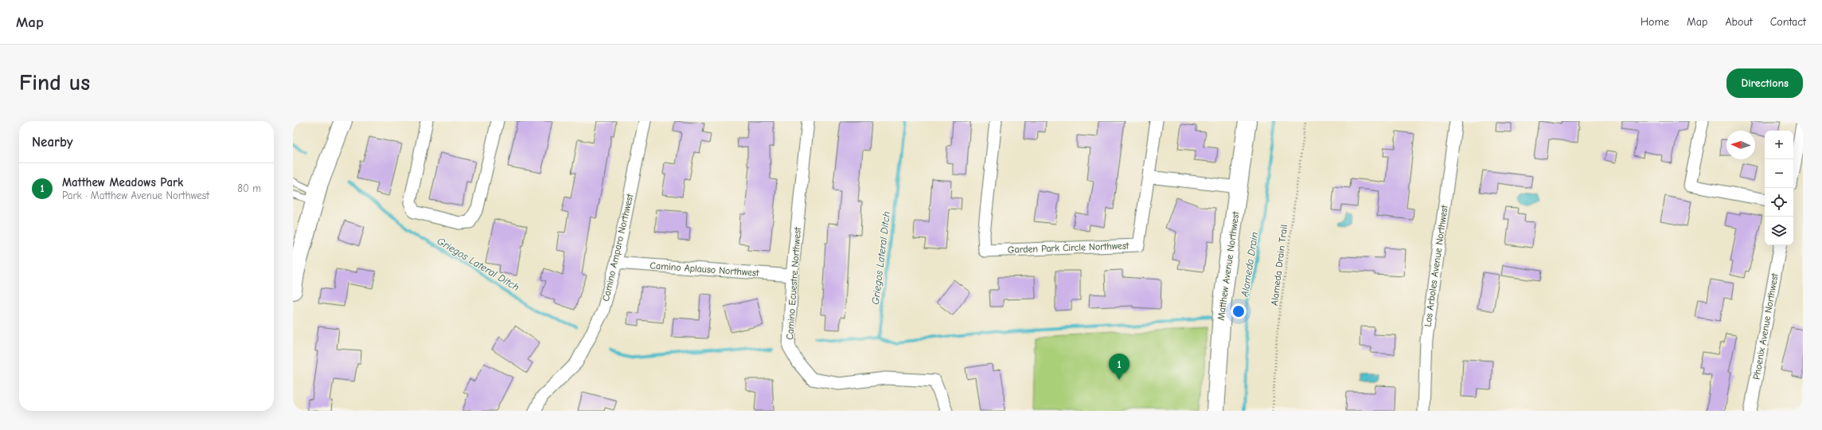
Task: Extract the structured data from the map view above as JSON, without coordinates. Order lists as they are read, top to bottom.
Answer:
{
  "streets": {
    "street": [
      "Camino Amparo Northwest",
      "Garden Park Circle Northwest",
      "Matthew Avenue Northwest",
      "Los Arboles Avenue Northwest",
      "Camino Aplauso Northwest",
      "Camino Ecuestre Northwest",
      "Phoenix Avenue Northwest"
    ],
    "path": ["Alameda Drain Trail"]
  },
  "crossings": [
    ["Camino Amparo Northwest", "Camino Aplauso Northwest"],
    ["Camino Aplauso Northwest", "Camino Ecuestre Northwest"]
  ],
  "water": ["Griegos Lateral Ditch", "Alameda Drain"],
  "north": "left",
  "page": {
    "header": "Map",
    "nav": [
      "Home",
      "Map",
      "About",
      "Contact"
    ],
    "buttons": "Directions",
    "title": "Find us",
    "heading": "Nearby",
    "map_buttons": ["+", "−"],
    "list": [
      {
        "mark": "1",
        "name": "Matthew Meadows Park",
        "note": "Park · Matthew Avenue Northwest",
        "value": "80 m"
      }
    ],
    "pins": "1"
  }
}
